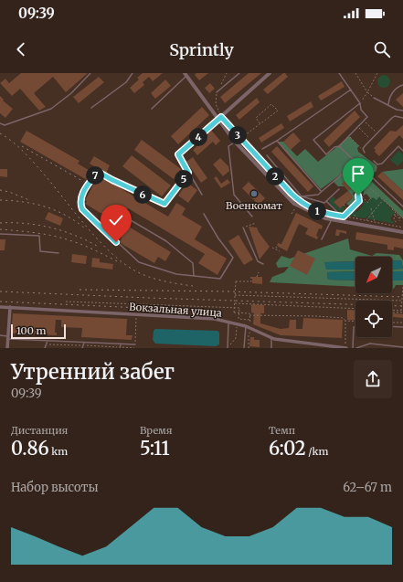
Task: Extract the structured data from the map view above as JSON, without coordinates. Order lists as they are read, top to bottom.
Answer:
{
  "streets": {
    "street": ["Вокзальная улица"]
  },
  "places": ["Военкомат"],
  "scale_bar": "100 m",
  "north": "bottom left",
  "page": {
    "status": "09:39",
    "header": "Sprintly",
    "pins": [
      "3",
      "4",
      "7",
      "2",
      "5",
      "6",
      "1"
    ],
    "scale": "100 m",
    "heading": ["Утренний забег", "09:39"],
    "stats": [
      ["Дистанция", "0.86 km"],
      ["Время", "5:11"],
      ["Темп", "6:02 /km"]
    ],
    "chart": ["Набор высоты", "62–67 m"]
  }
}
